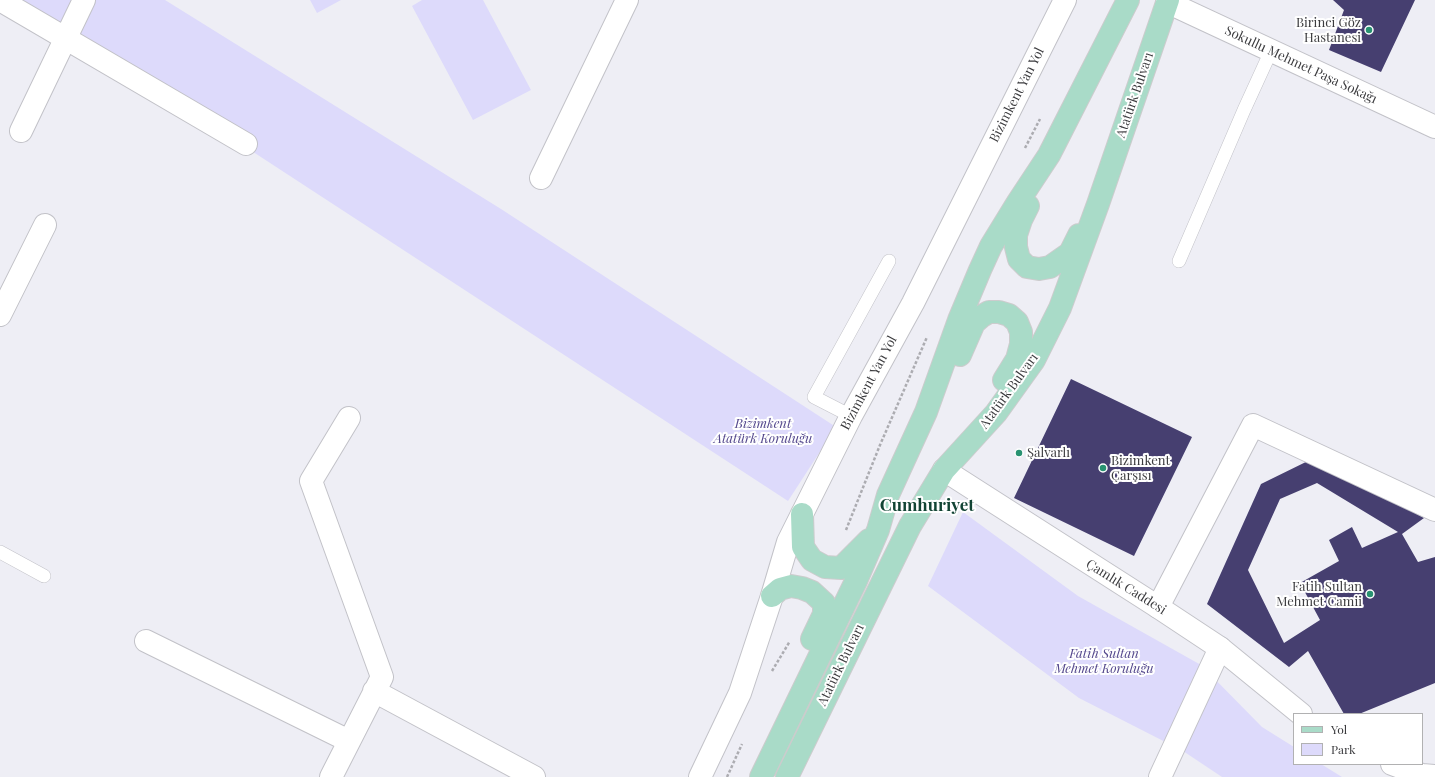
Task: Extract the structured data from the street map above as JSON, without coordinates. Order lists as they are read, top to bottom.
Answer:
{
  "streets": {
    "main road": ["Atatürk Bulvarı"],
    "street": ["Sokullu Mehmet Paşa Sokağı", "Bizimkent Yan Yol", "Çamlık Caddesi"]
  },
  "crossings": [
    ["Sokullu Mehmet Paşa Sokağı", "Atatürk Bulvarı"],
    ["Atatürk Bulvarı", "Çamlık Caddesi"]
  ],
  "districts": ["Cumhuriyet"],
  "parks": ["Bizimkent Atatürk Koruluğu", "Fatih Sultan Mehmet Koruluğu"],
  "places": [
    "Birinci Göz Hastanesi",
    "Şalvarlı",
    "Bizimkent Çarşısı",
    "Fatih Sultan Mehmet Camii"
  ],
  "legend": ["Yol", "Park"]
}
